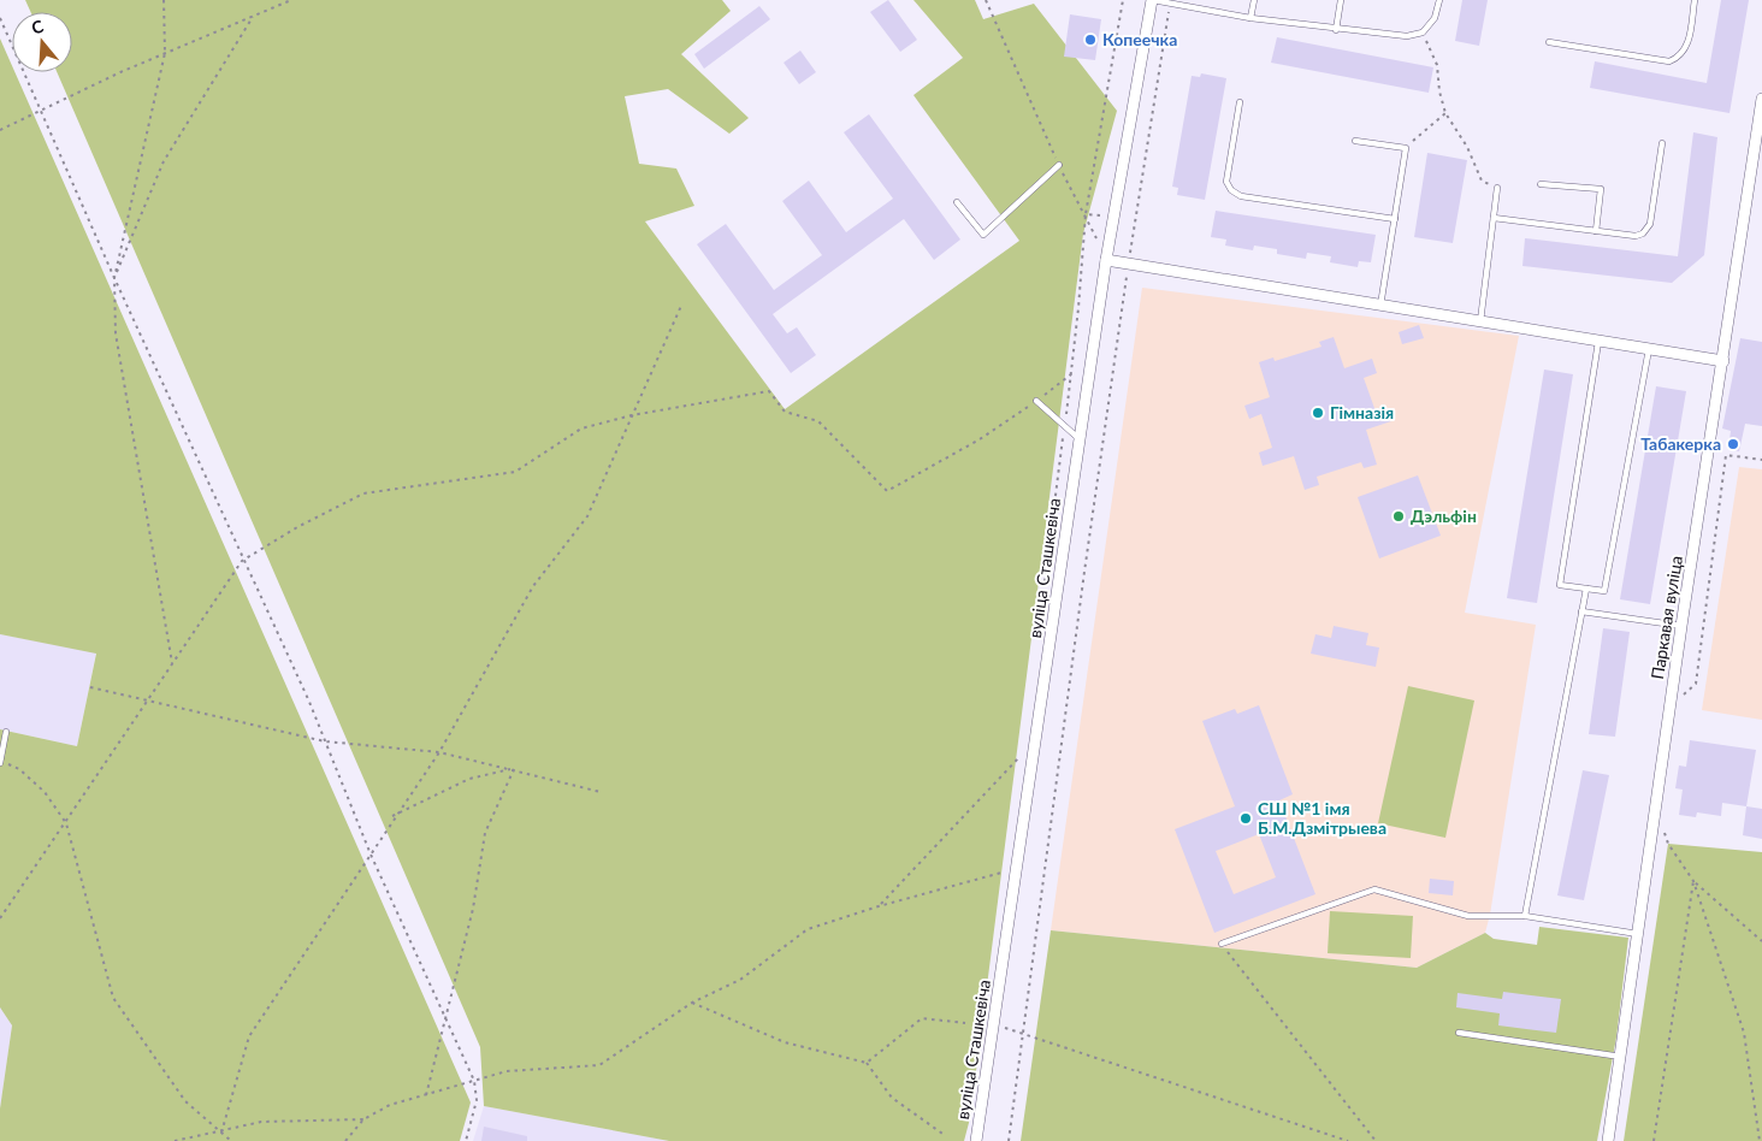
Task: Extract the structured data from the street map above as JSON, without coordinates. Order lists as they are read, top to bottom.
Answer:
{
  "streets": {
    "street": ["вуліца Сташкевіча", "Паркавая вуліца"]
  },
  "places": [
    "Копеечка",
    "Гімназія",
    "Табакерка",
    "Дэльфін",
    "СШ №1 імя Б.М.Дзмітрыева"
  ],
  "north": "top"
}
